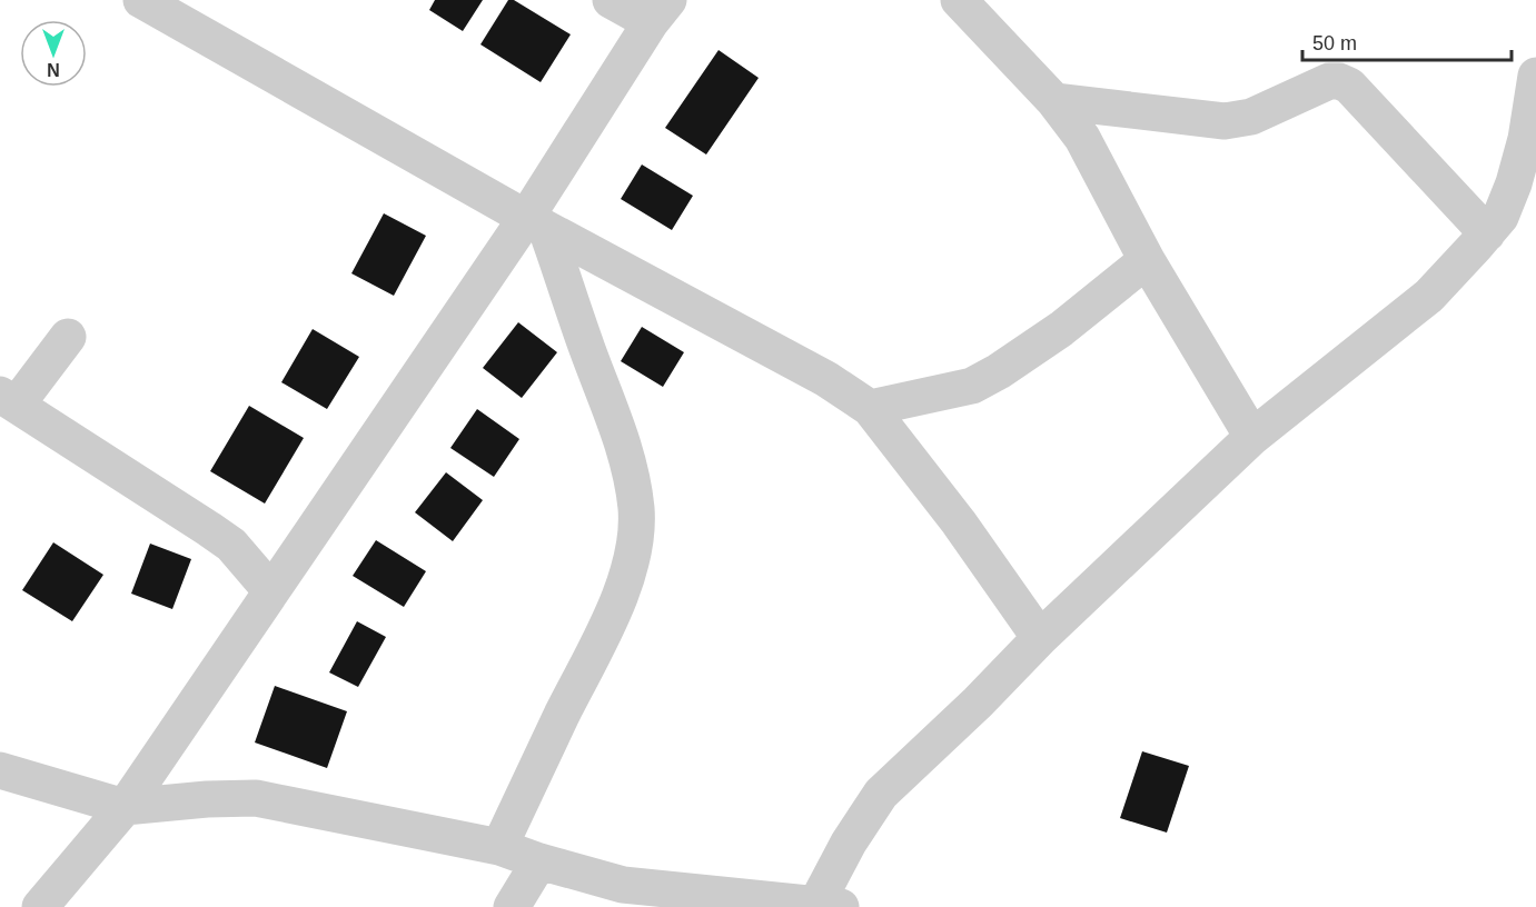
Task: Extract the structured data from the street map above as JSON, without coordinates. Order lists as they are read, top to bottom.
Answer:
{
  "scale_bar": "50 m",
  "north": "bottom"
}
